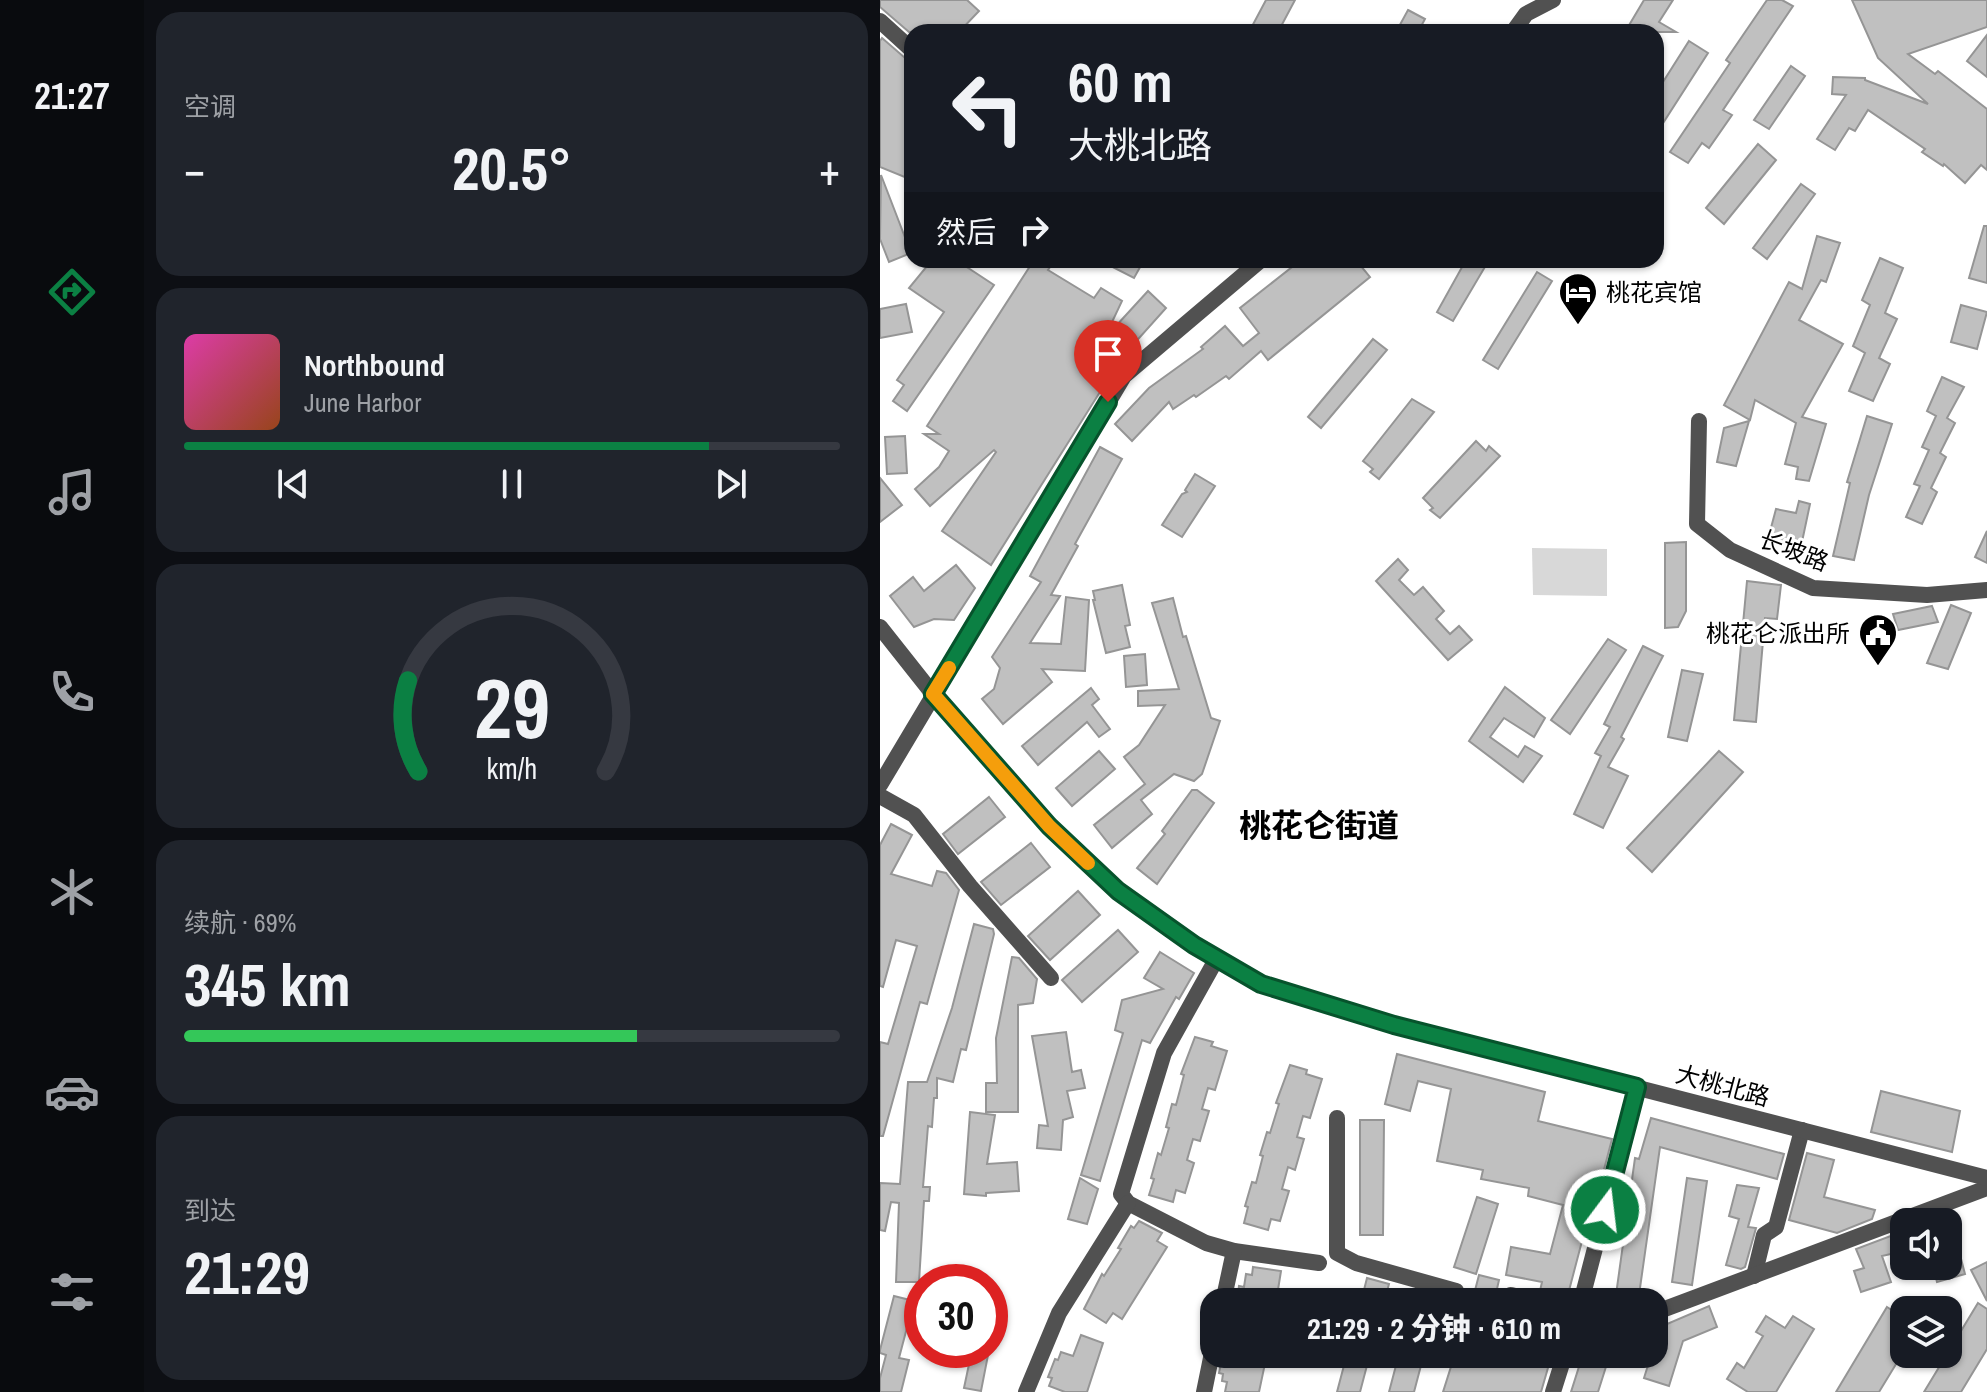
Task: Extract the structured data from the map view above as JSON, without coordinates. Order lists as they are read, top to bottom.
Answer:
{
  "streets": {
    "street": ["长坡路", "大桃北路"]
  },
  "districts": ["桃花仑街道"],
  "places": {
    "hotel": ["桃花宾馆"],
    "public building": ["桃花仑派出所"]
  },
  "page": {
    "tabs": "21:27",
    "tile": [
      "空调",
      ["续航 · 69%", "345 km"],
      ["到达", "21:29"]
    ],
    "turn": ["60 m", "大桃北路"],
    "heat": ["−", "20.5°", "+"],
    "then": "然后",
    "song": ["Northbound", "June Harbor"],
    "limit": "30",
    "trip": "21:29 · 2 分钟 · 610 m",
    "gauge": ["29", "km/h"]
  }
}
